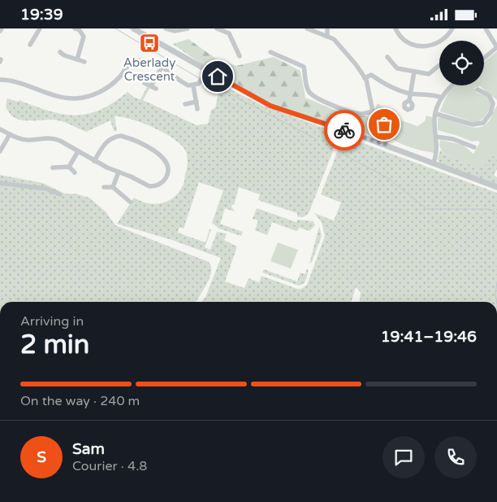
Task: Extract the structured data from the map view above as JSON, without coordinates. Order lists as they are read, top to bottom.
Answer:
{
  "places": {
    "bus stop": ["Aberlady Crescent"]
  },
  "page": {
    "status": "19:39",
    "heading": ["2 min", "Arriving in", "19:41–19:46"],
    "panel": ["Sam", "Courier · 4.8"],
    "bar": "On the way · 240 m",
    "round": "S"
  }
}
